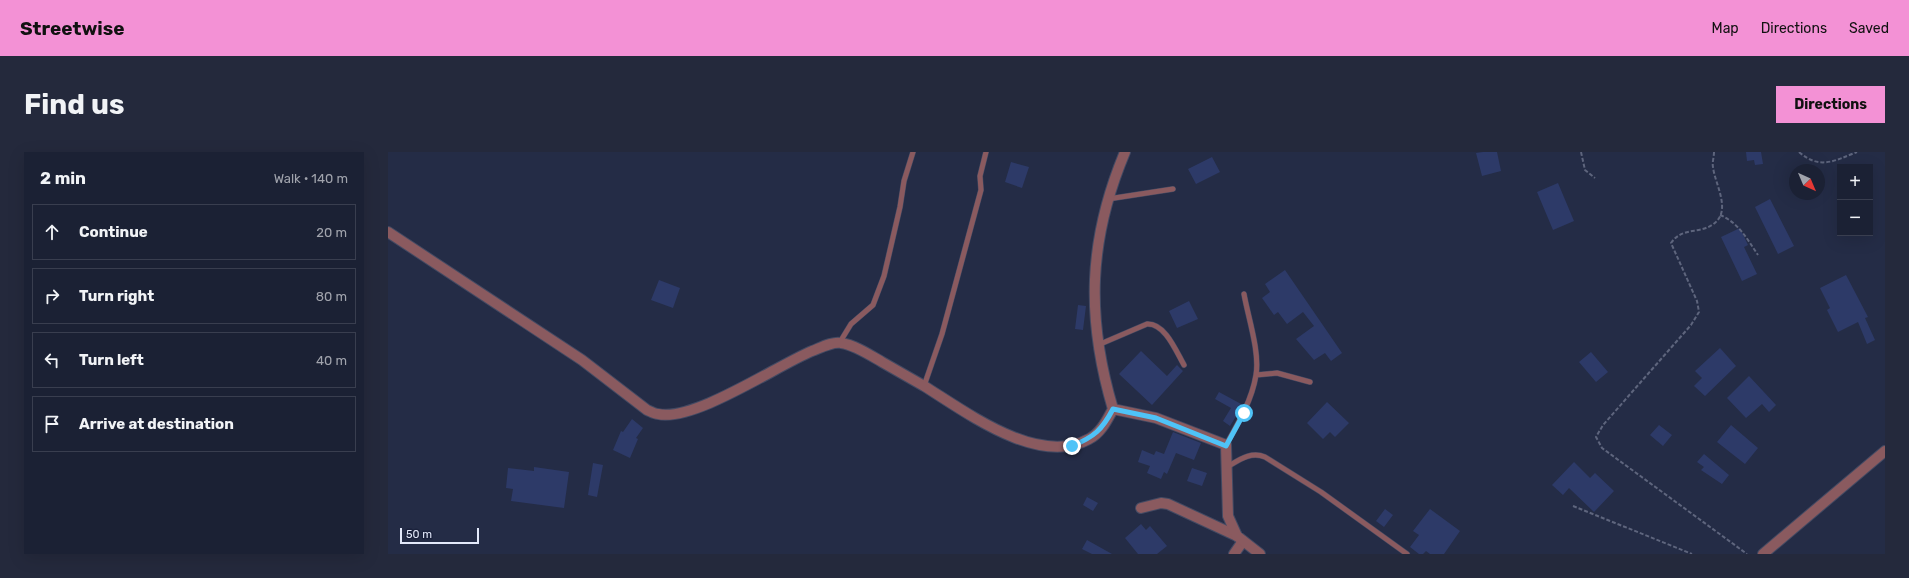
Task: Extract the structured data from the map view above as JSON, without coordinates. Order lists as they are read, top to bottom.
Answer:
{
  "scale_bar": "50 m",
  "north": "bottom right",
  "page": {
    "header": "Streetwise",
    "nav": ["Map", "Directions", "Saved"],
    "buttons": "Directions",
    "title": "Find us",
    "heading": ["2 min", "Walk · 140 m"],
    "map_buttons": ["+", "−"],
    "list": [
      ["Continue", "20 m"],
      ["Turn right", "80 m"],
      ["Turn left", "40 m"],
      "Arrive at destination"
    ],
    "scale": "50 m"
  }
}
